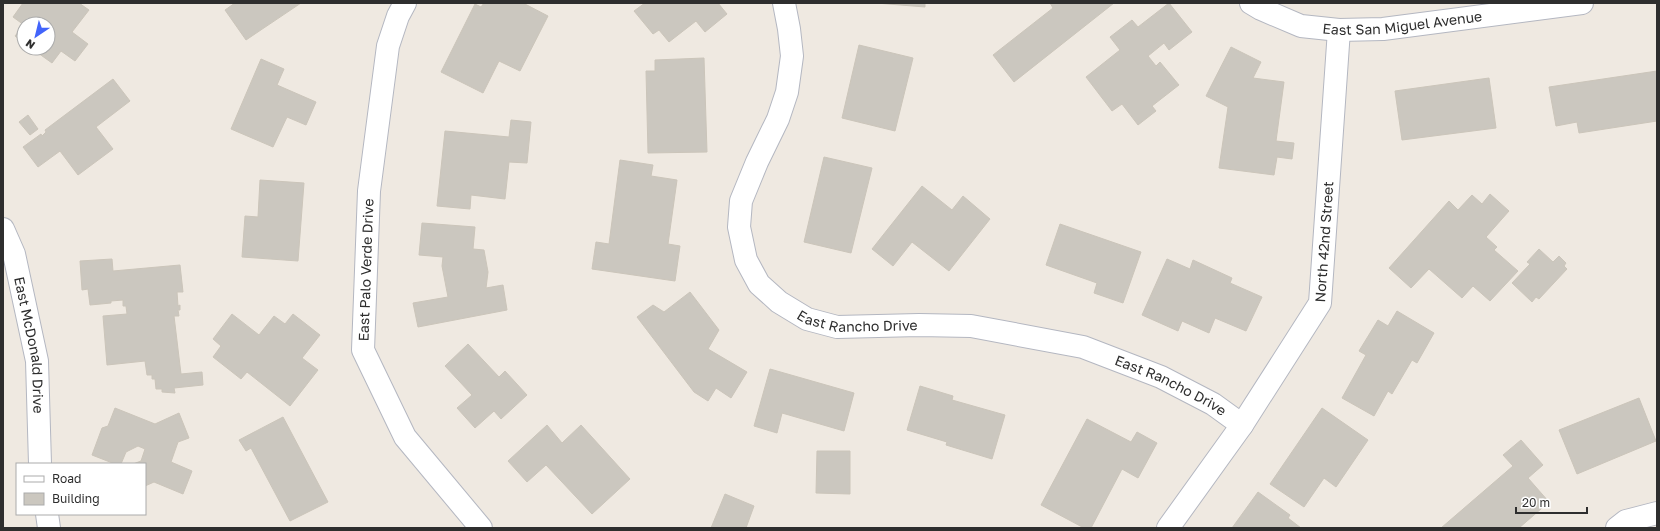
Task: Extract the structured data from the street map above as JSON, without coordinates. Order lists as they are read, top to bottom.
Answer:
{
  "streets": {
    "street": [
      "East San Miguel Avenue",
      "North 42nd Street",
      "East Palo Verde Drive",
      "East Rancho Drive",
      "East McDonald Drive"
    ]
  },
  "crossings": [
    ["East San Miguel Avenue", "North 42nd Street"],
    ["North 42nd Street", "East Rancho Drive"]
  ],
  "legend": ["Road", "Building"],
  "scale_bar": "20 m",
  "north": "bottom left"
}
